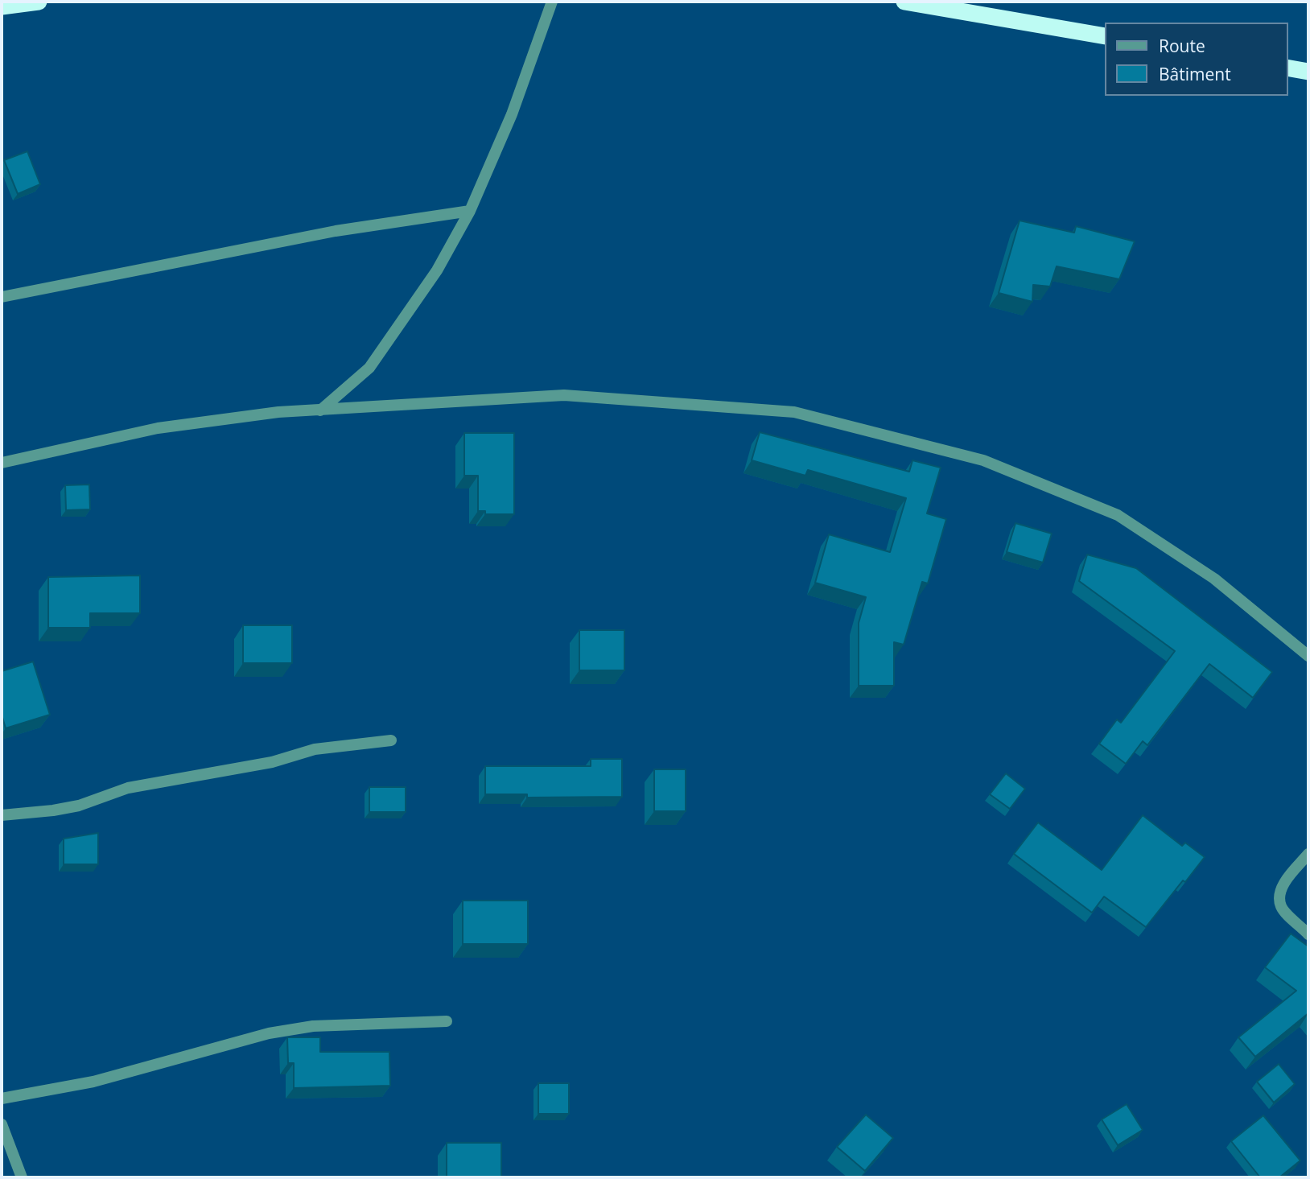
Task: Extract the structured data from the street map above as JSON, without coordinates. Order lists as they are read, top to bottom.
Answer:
{
  "legend": ["Route", "Bâtiment"]
}
